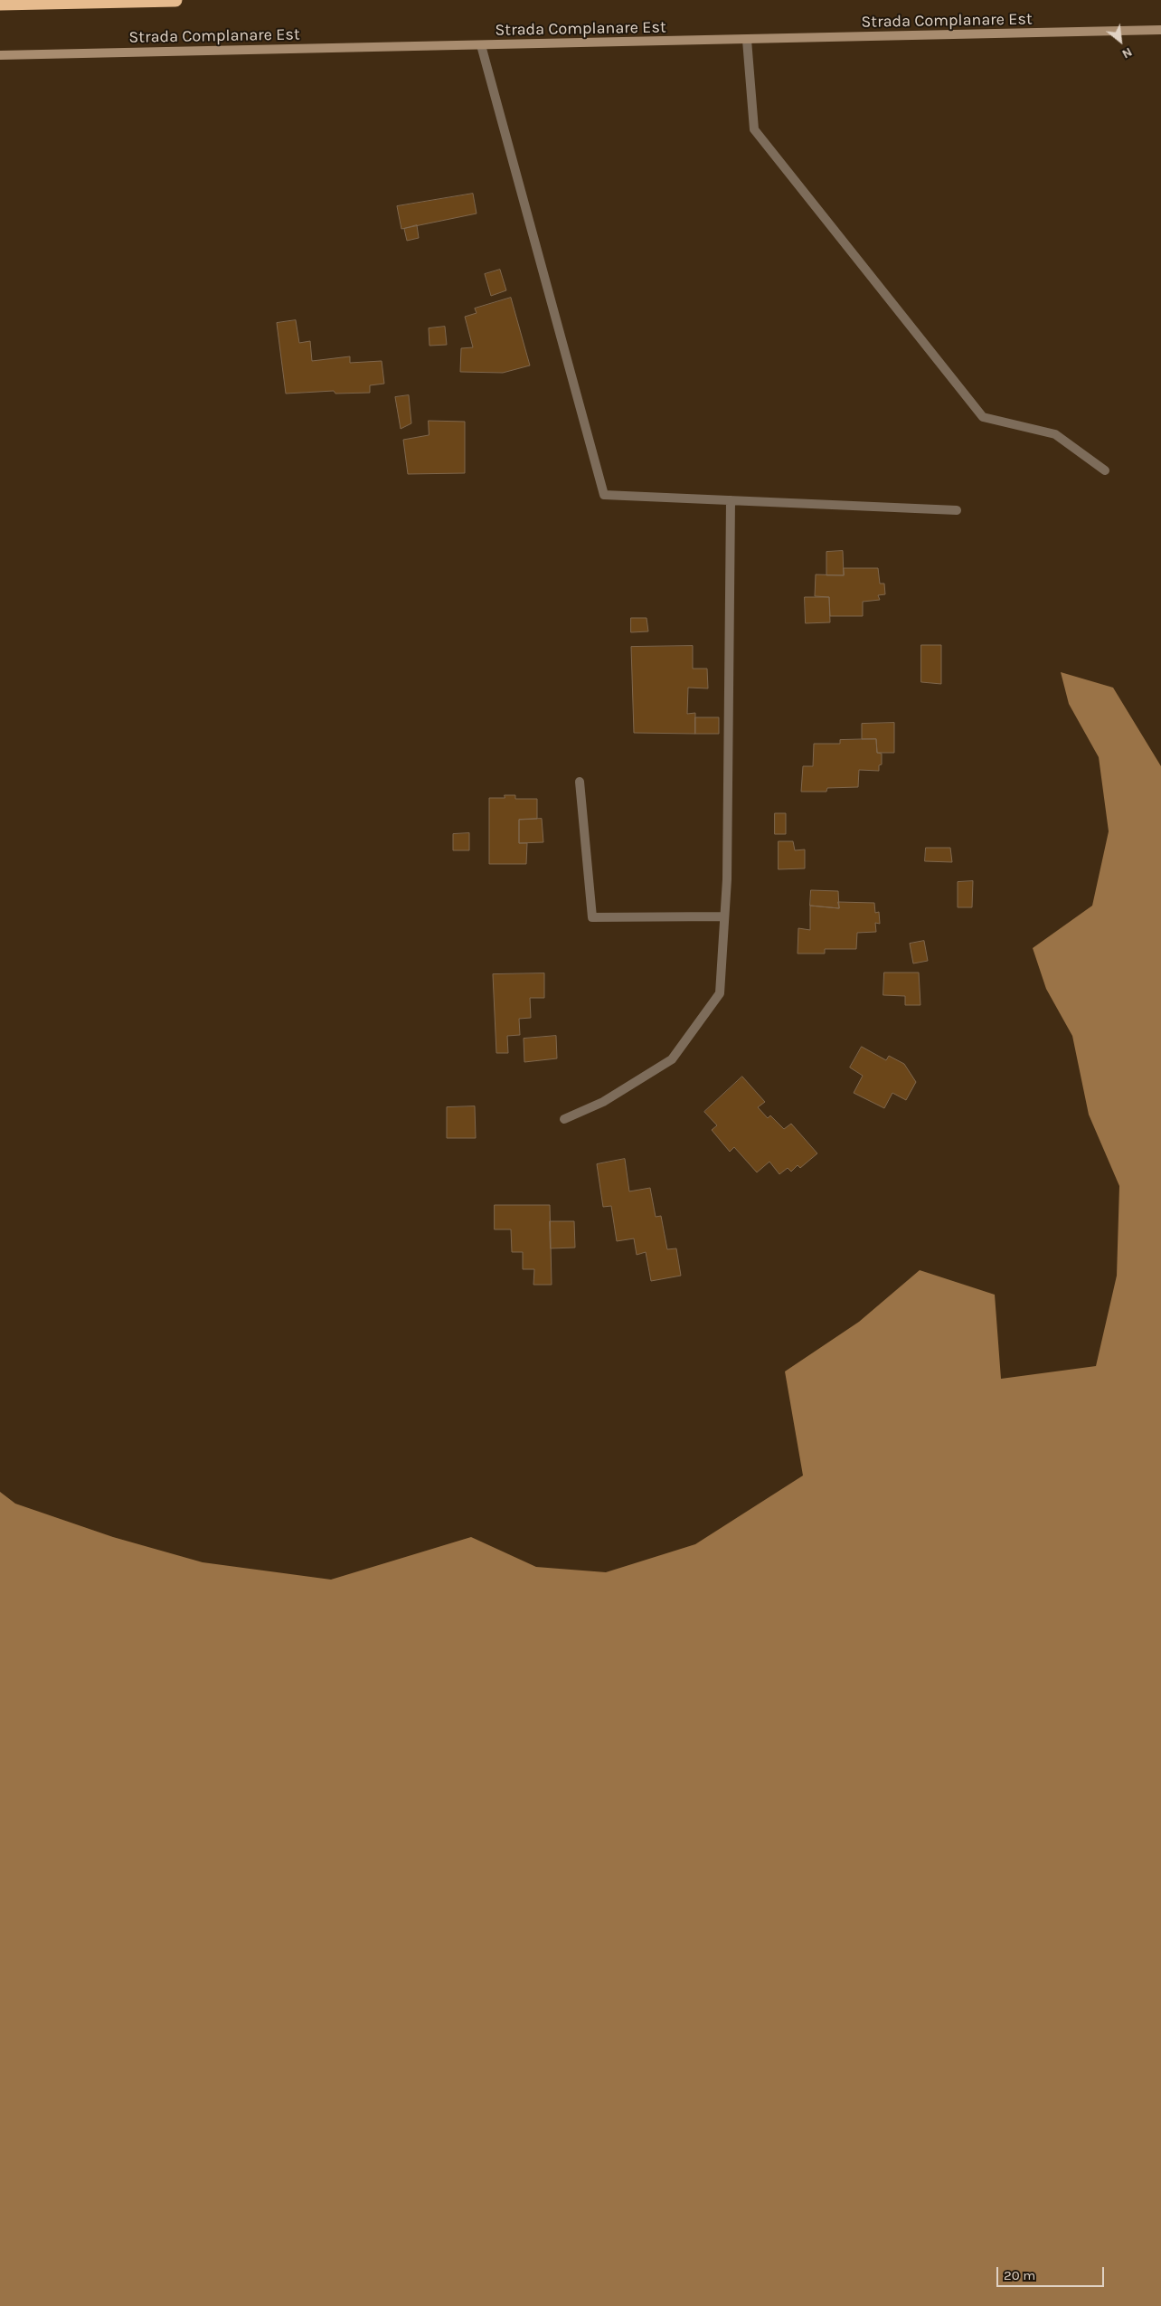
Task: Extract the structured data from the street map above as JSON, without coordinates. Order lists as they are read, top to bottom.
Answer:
{
  "streets": {
    "street": ["Strada Complanare Est"]
  },
  "scale_bar": "20 m",
  "north": "bottom right"
}
